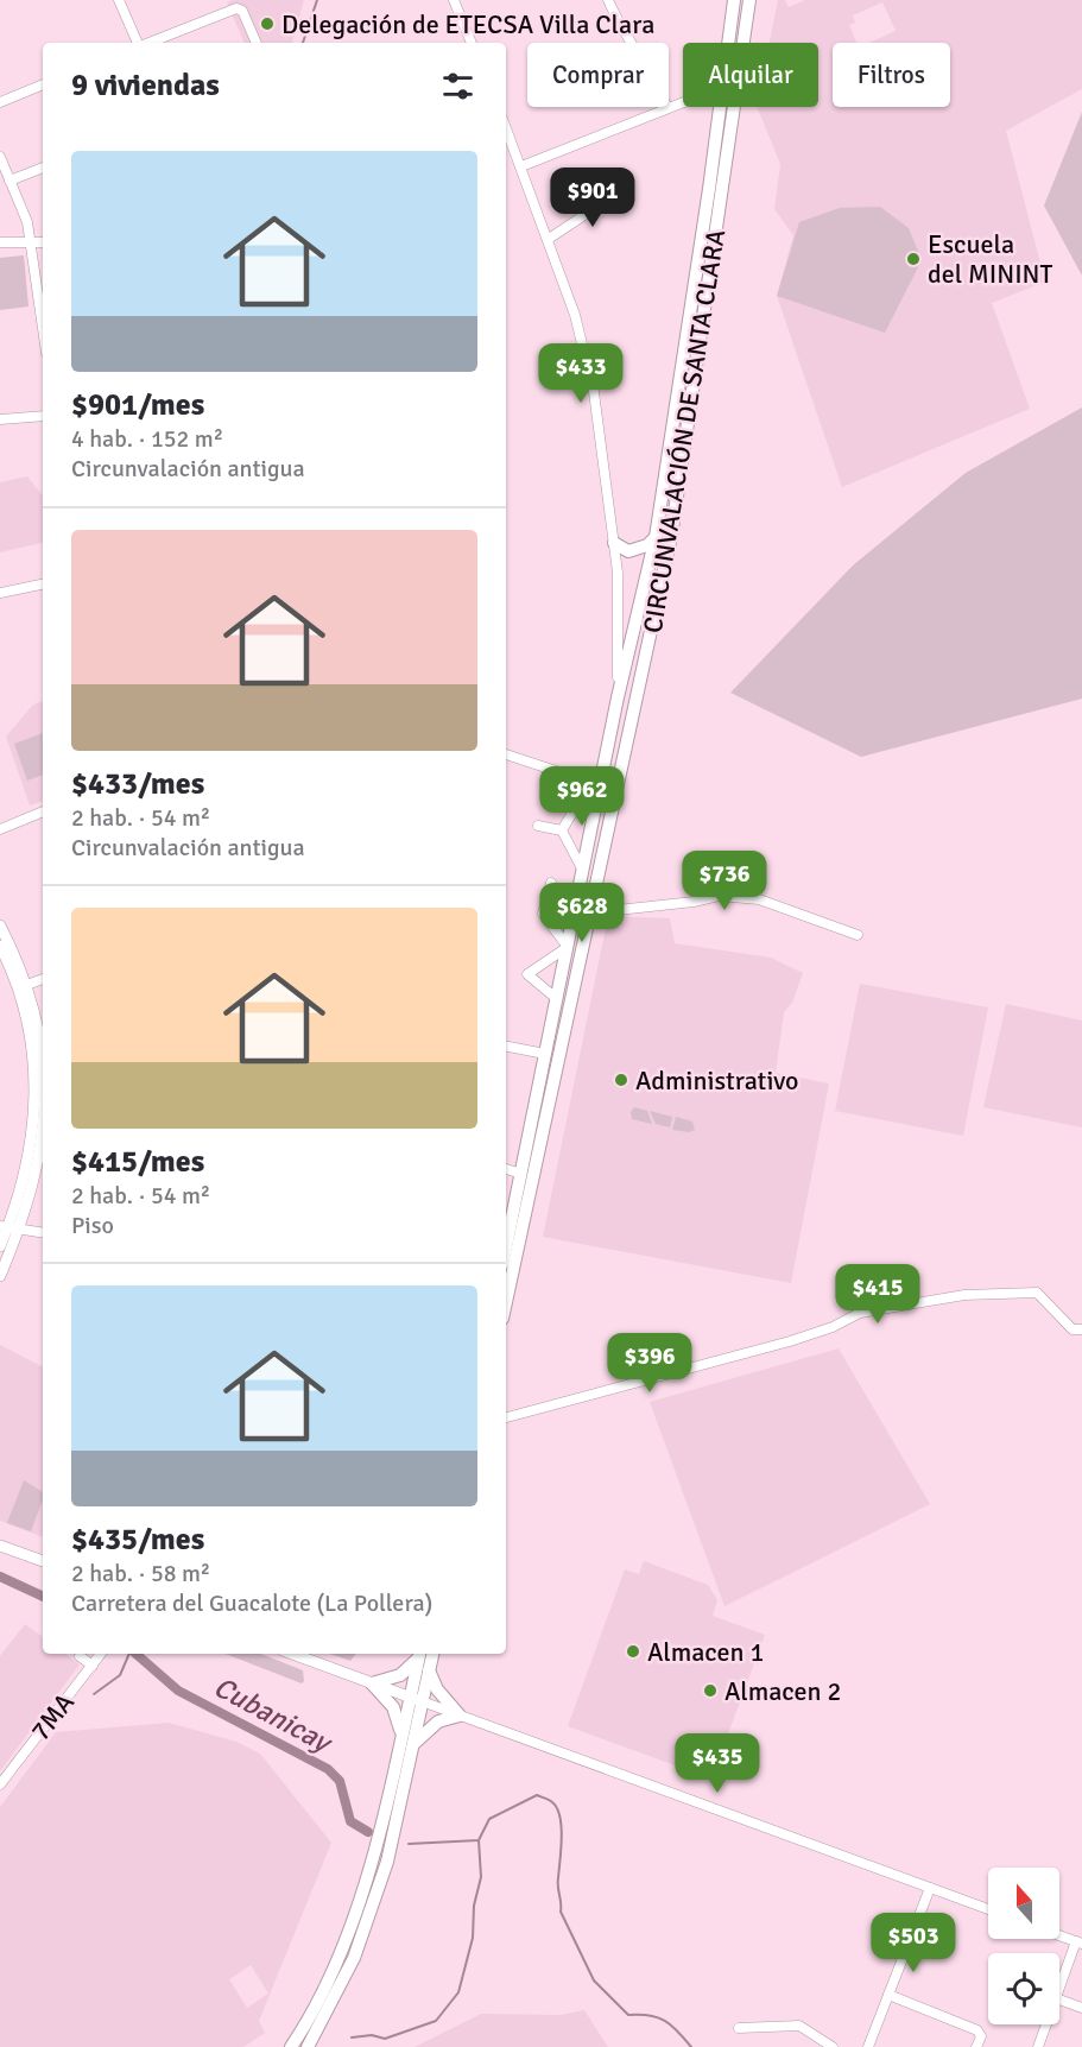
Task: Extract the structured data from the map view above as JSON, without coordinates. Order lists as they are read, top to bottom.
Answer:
{
  "streets": {
    "highway": ["CIRCUNVALACIÓN DE SANTA CLARA"],
    "street": ["7MA"]
  },
  "water": ["Cubanicay"],
  "places": [
    "Delegación de ETECSA Villa Clara",
    "Escuela del MININT",
    "Administrativo",
    "Almacen 1",
    "Almacen 2"
  ],
  "north": "top",
  "page": {
    "chip": ["Comprar", "Alquilar", "Filtros"],
    "heading": "9 viviendas",
    "list": [
      {
        "name": "$901/mes",
        "note": "4 hab. · 152 m² · Circunvalación antigua"
      },
      {
        "name": "$433/mes",
        "note": "2 hab. · 54 m² · Circunvalación antigua"
      },
      {
        "name": "$415/mes",
        "note": "2 hab. · 54 m² · Piso"
      },
      {
        "name": "$435/mes",
        "note": "2 hab. · 58 m² · Carretera del Guacalote (La Pollera)"
      }
    ],
    "price": [
      "$901",
      "$433",
      "$962",
      "$736",
      "$628",
      "$415",
      "$396",
      "$435",
      "$503"
    ]
  }
}
